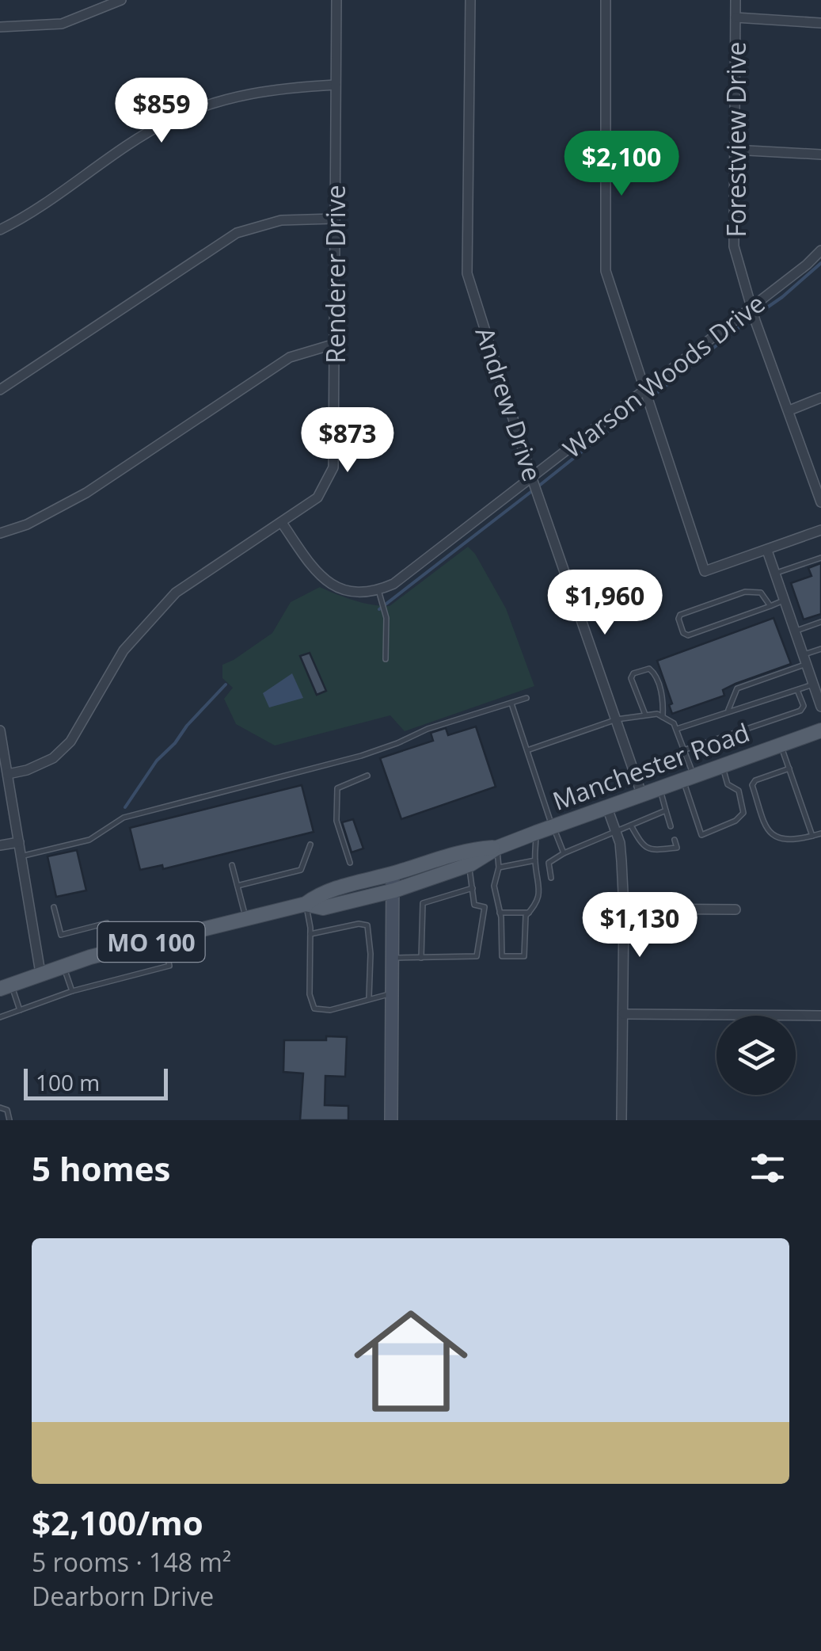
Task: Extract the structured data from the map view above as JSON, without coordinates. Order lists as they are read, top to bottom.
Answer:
{
  "streets": {
    "main road": ["Manchester Road", "MO 100"],
    "street": [
      "Forestview Drive",
      "Renderer Drive",
      "Warson Woods Drive",
      "Andrew Drive"
    ]
  },
  "crossings": [
    ["Forestview Drive", "Warson Woods Drive"],
    ["Warson Woods Drive", "Andrew Drive"],
    ["Andrew Drive", "Manchester Road"]
  ],
  "scale_bar": "100 m",
  "page": {
    "price": [
      "$859",
      "$2,100",
      "$873",
      "$1,960",
      "$1,130"
    ],
    "scale": "100 m",
    "heading": "5 homes",
    "list": [
      {
        "name": "$2,100/mo",
        "note": "5 rooms · 148 m² · Dearborn Drive"
      }
    ]
  }
}
